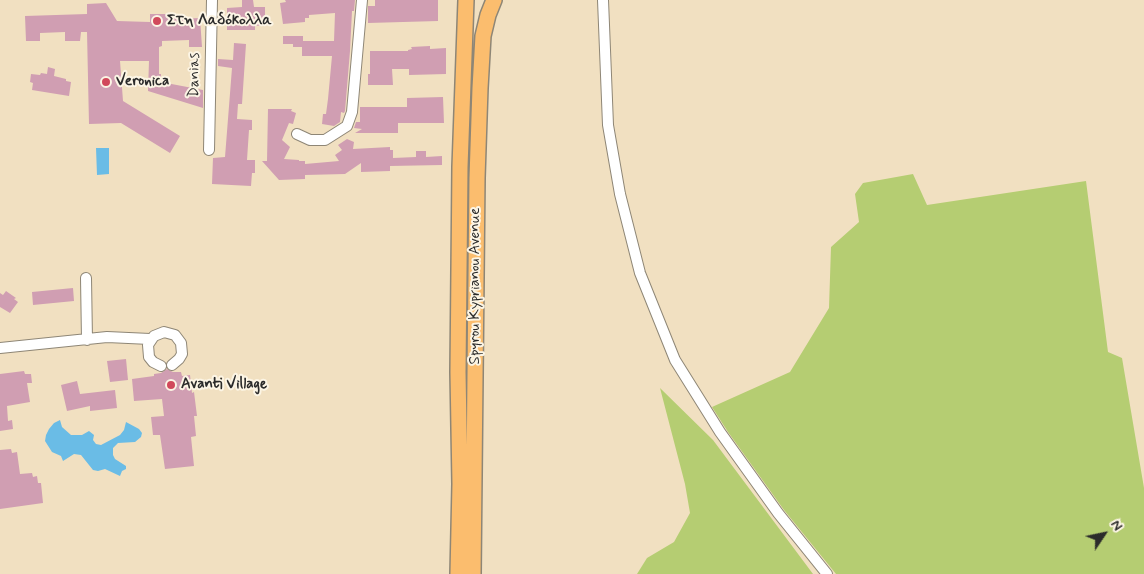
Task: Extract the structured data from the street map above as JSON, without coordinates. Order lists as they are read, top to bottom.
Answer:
{
  "streets": {
    "main road": ["Spyrou Kyprianou Avenue"],
    "street": ["Danias"]
  },
  "places": ["Στη Λαδόκολλα", "Veronica", "Avanti Village"],
  "north": "top right"
}
